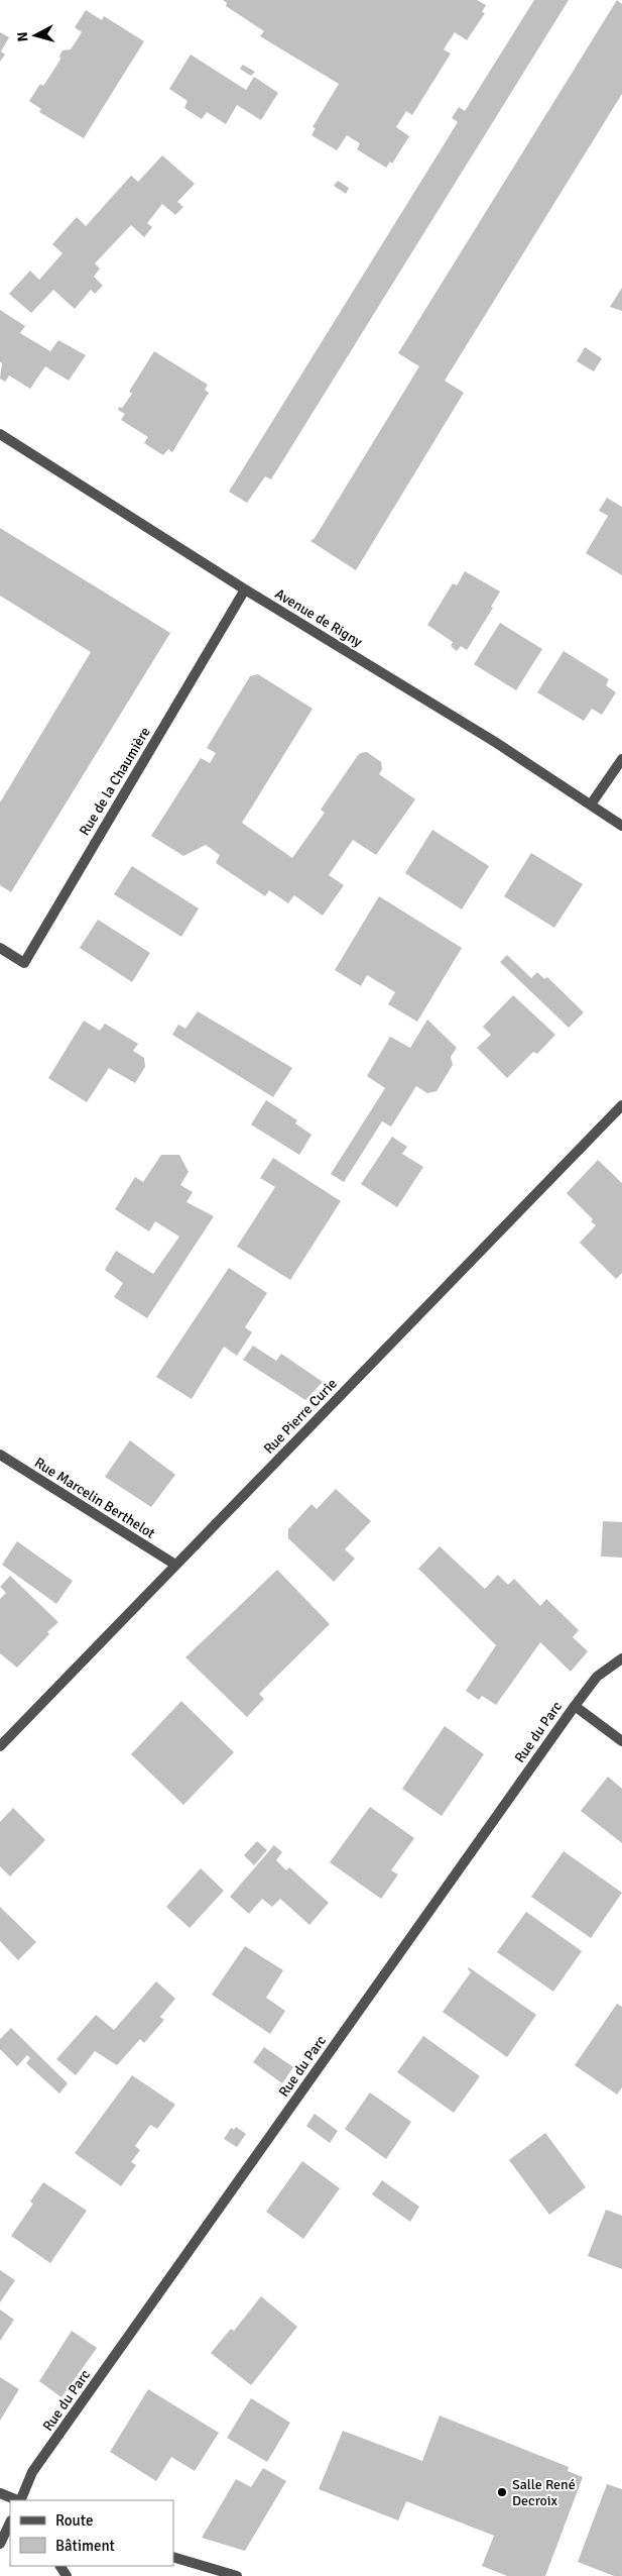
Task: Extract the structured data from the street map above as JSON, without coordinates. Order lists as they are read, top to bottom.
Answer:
{
  "streets": {
    "street": [
      "Avenue de Rigny",
      "Rue de la Chaumière",
      "Rue Pierre Curie",
      "Rue Marcelin Berthelot",
      "Rue du Parc"
    ]
  },
  "crossings": [
    ["Avenue de Rigny", "Rue de la Chaumière"],
    ["Rue Pierre Curie", "Rue Marcelin Berthelot"]
  ],
  "places": ["Salle René Decroix"],
  "legend": ["Route", "Bâtiment"],
  "north": "left"
}
